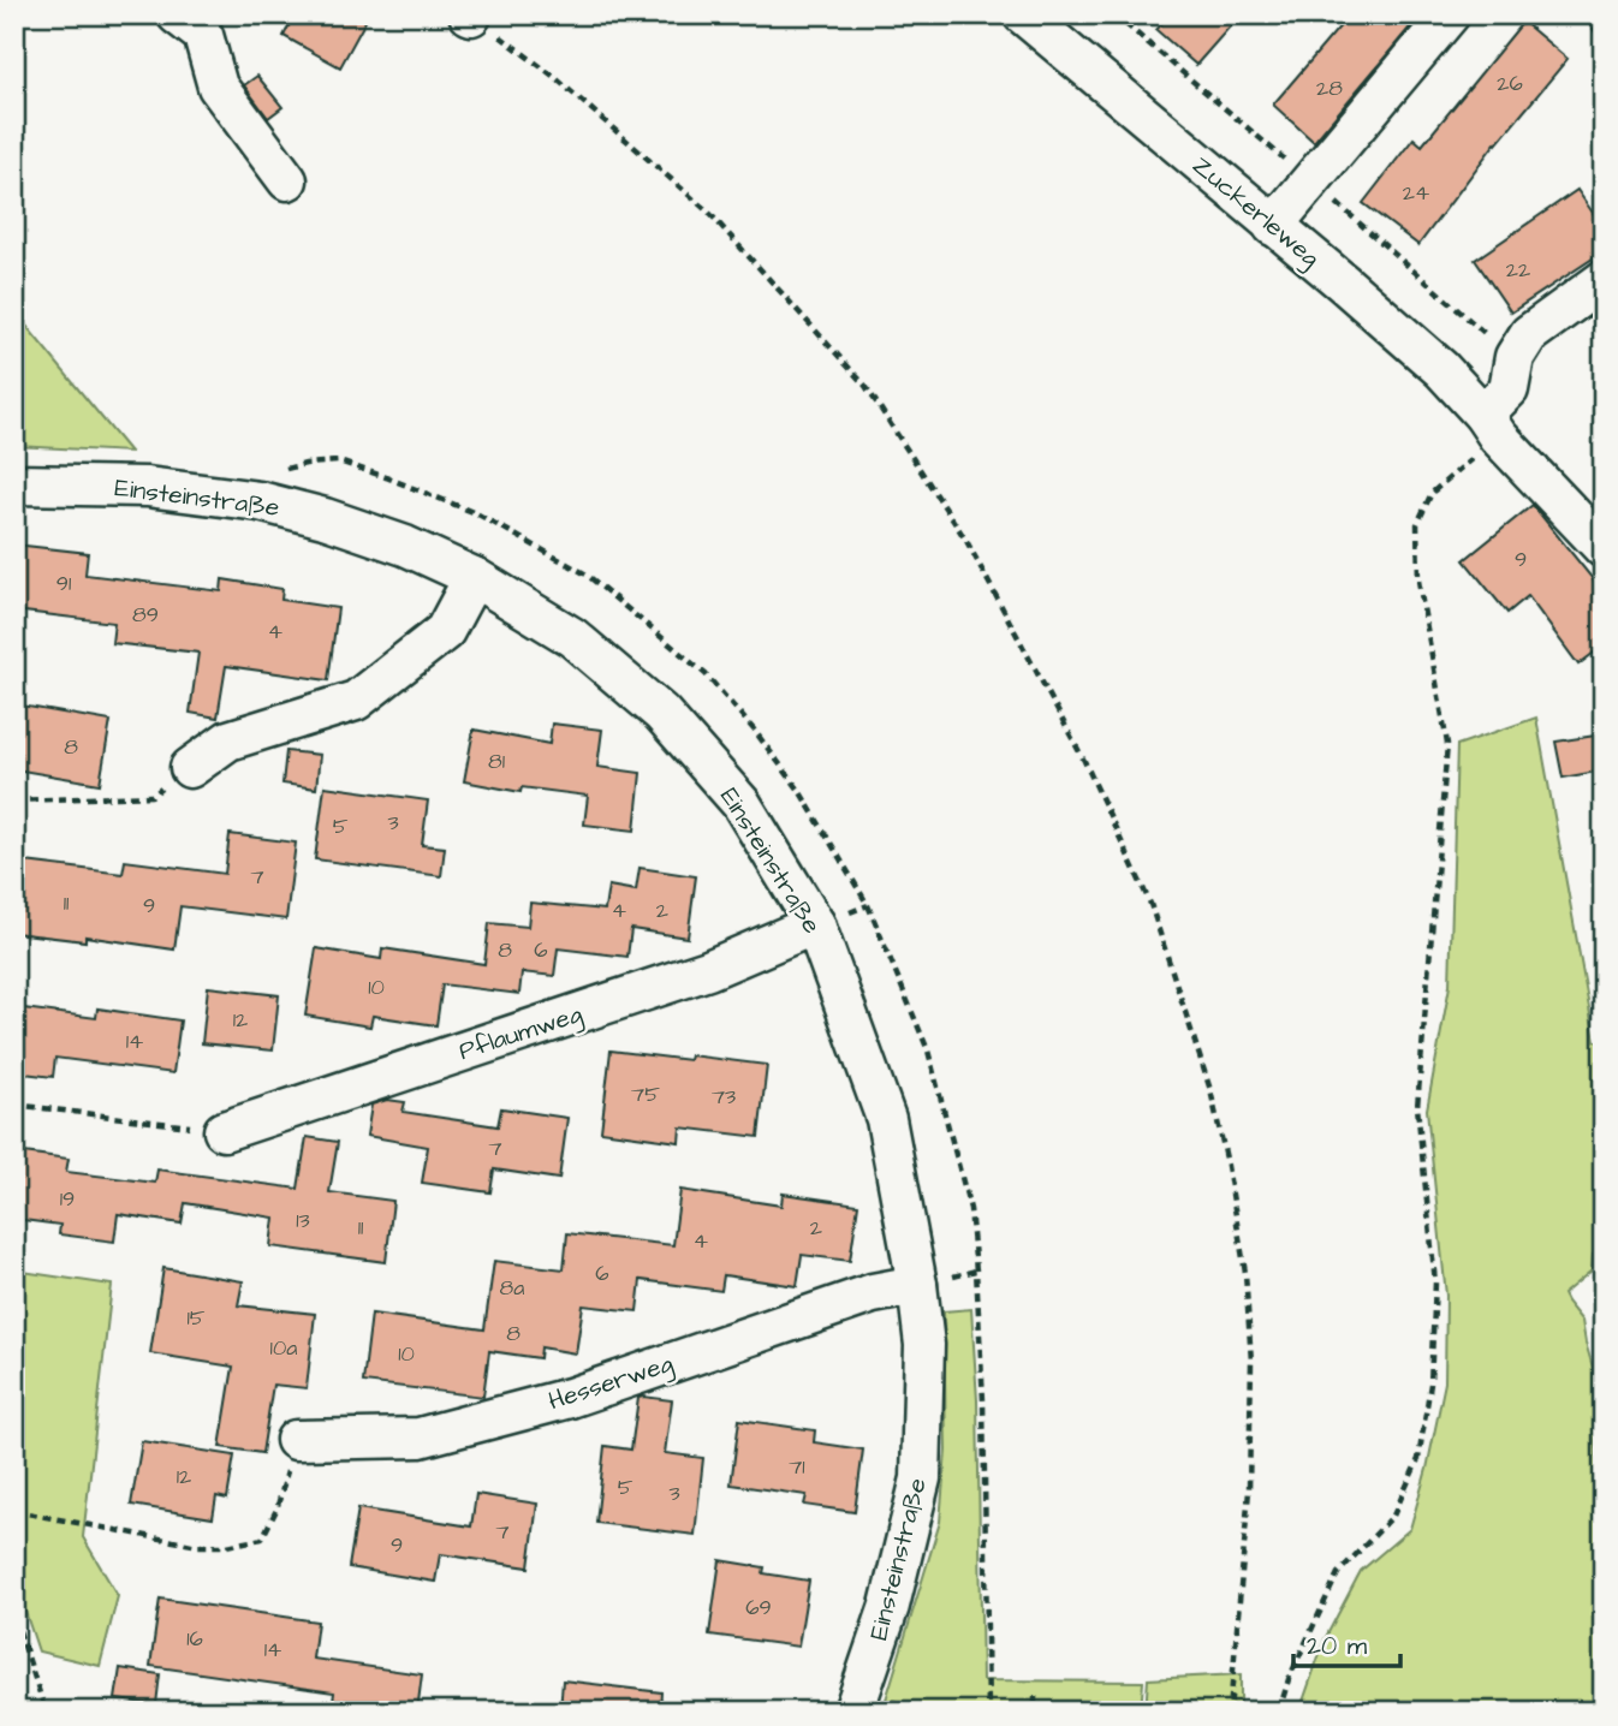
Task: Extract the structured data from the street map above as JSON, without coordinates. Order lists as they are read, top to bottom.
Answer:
{
  "streets": {
    "street": [
      "Zuckerleweg",
      "Einsteinstraße",
      "Pflaumweg",
      "Hesserweg"
    ]
  },
  "crossings": [
    ["Einsteinstraße", "Pflaumweg"],
    ["Einsteinstraße", "Hesserweg"]
  ],
  "house_numbers": [
    "26",
    "28",
    "24",
    "22",
    "9",
    "91",
    "89",
    "4",
    "8",
    "81",
    "3",
    "5",
    "7",
    "11",
    "9",
    "4",
    "2",
    "8",
    "6",
    "10",
    "12",
    "14",
    "75",
    "73",
    "7",
    "19",
    "13",
    "11",
    "2",
    "4",
    "6",
    "8a",
    "15",
    "8",
    "10a",
    "10",
    "71",
    "12",
    "5",
    "3",
    "7",
    "9",
    "69",
    "16",
    "14"
  ],
  "scale_bar": "20 m"
}
